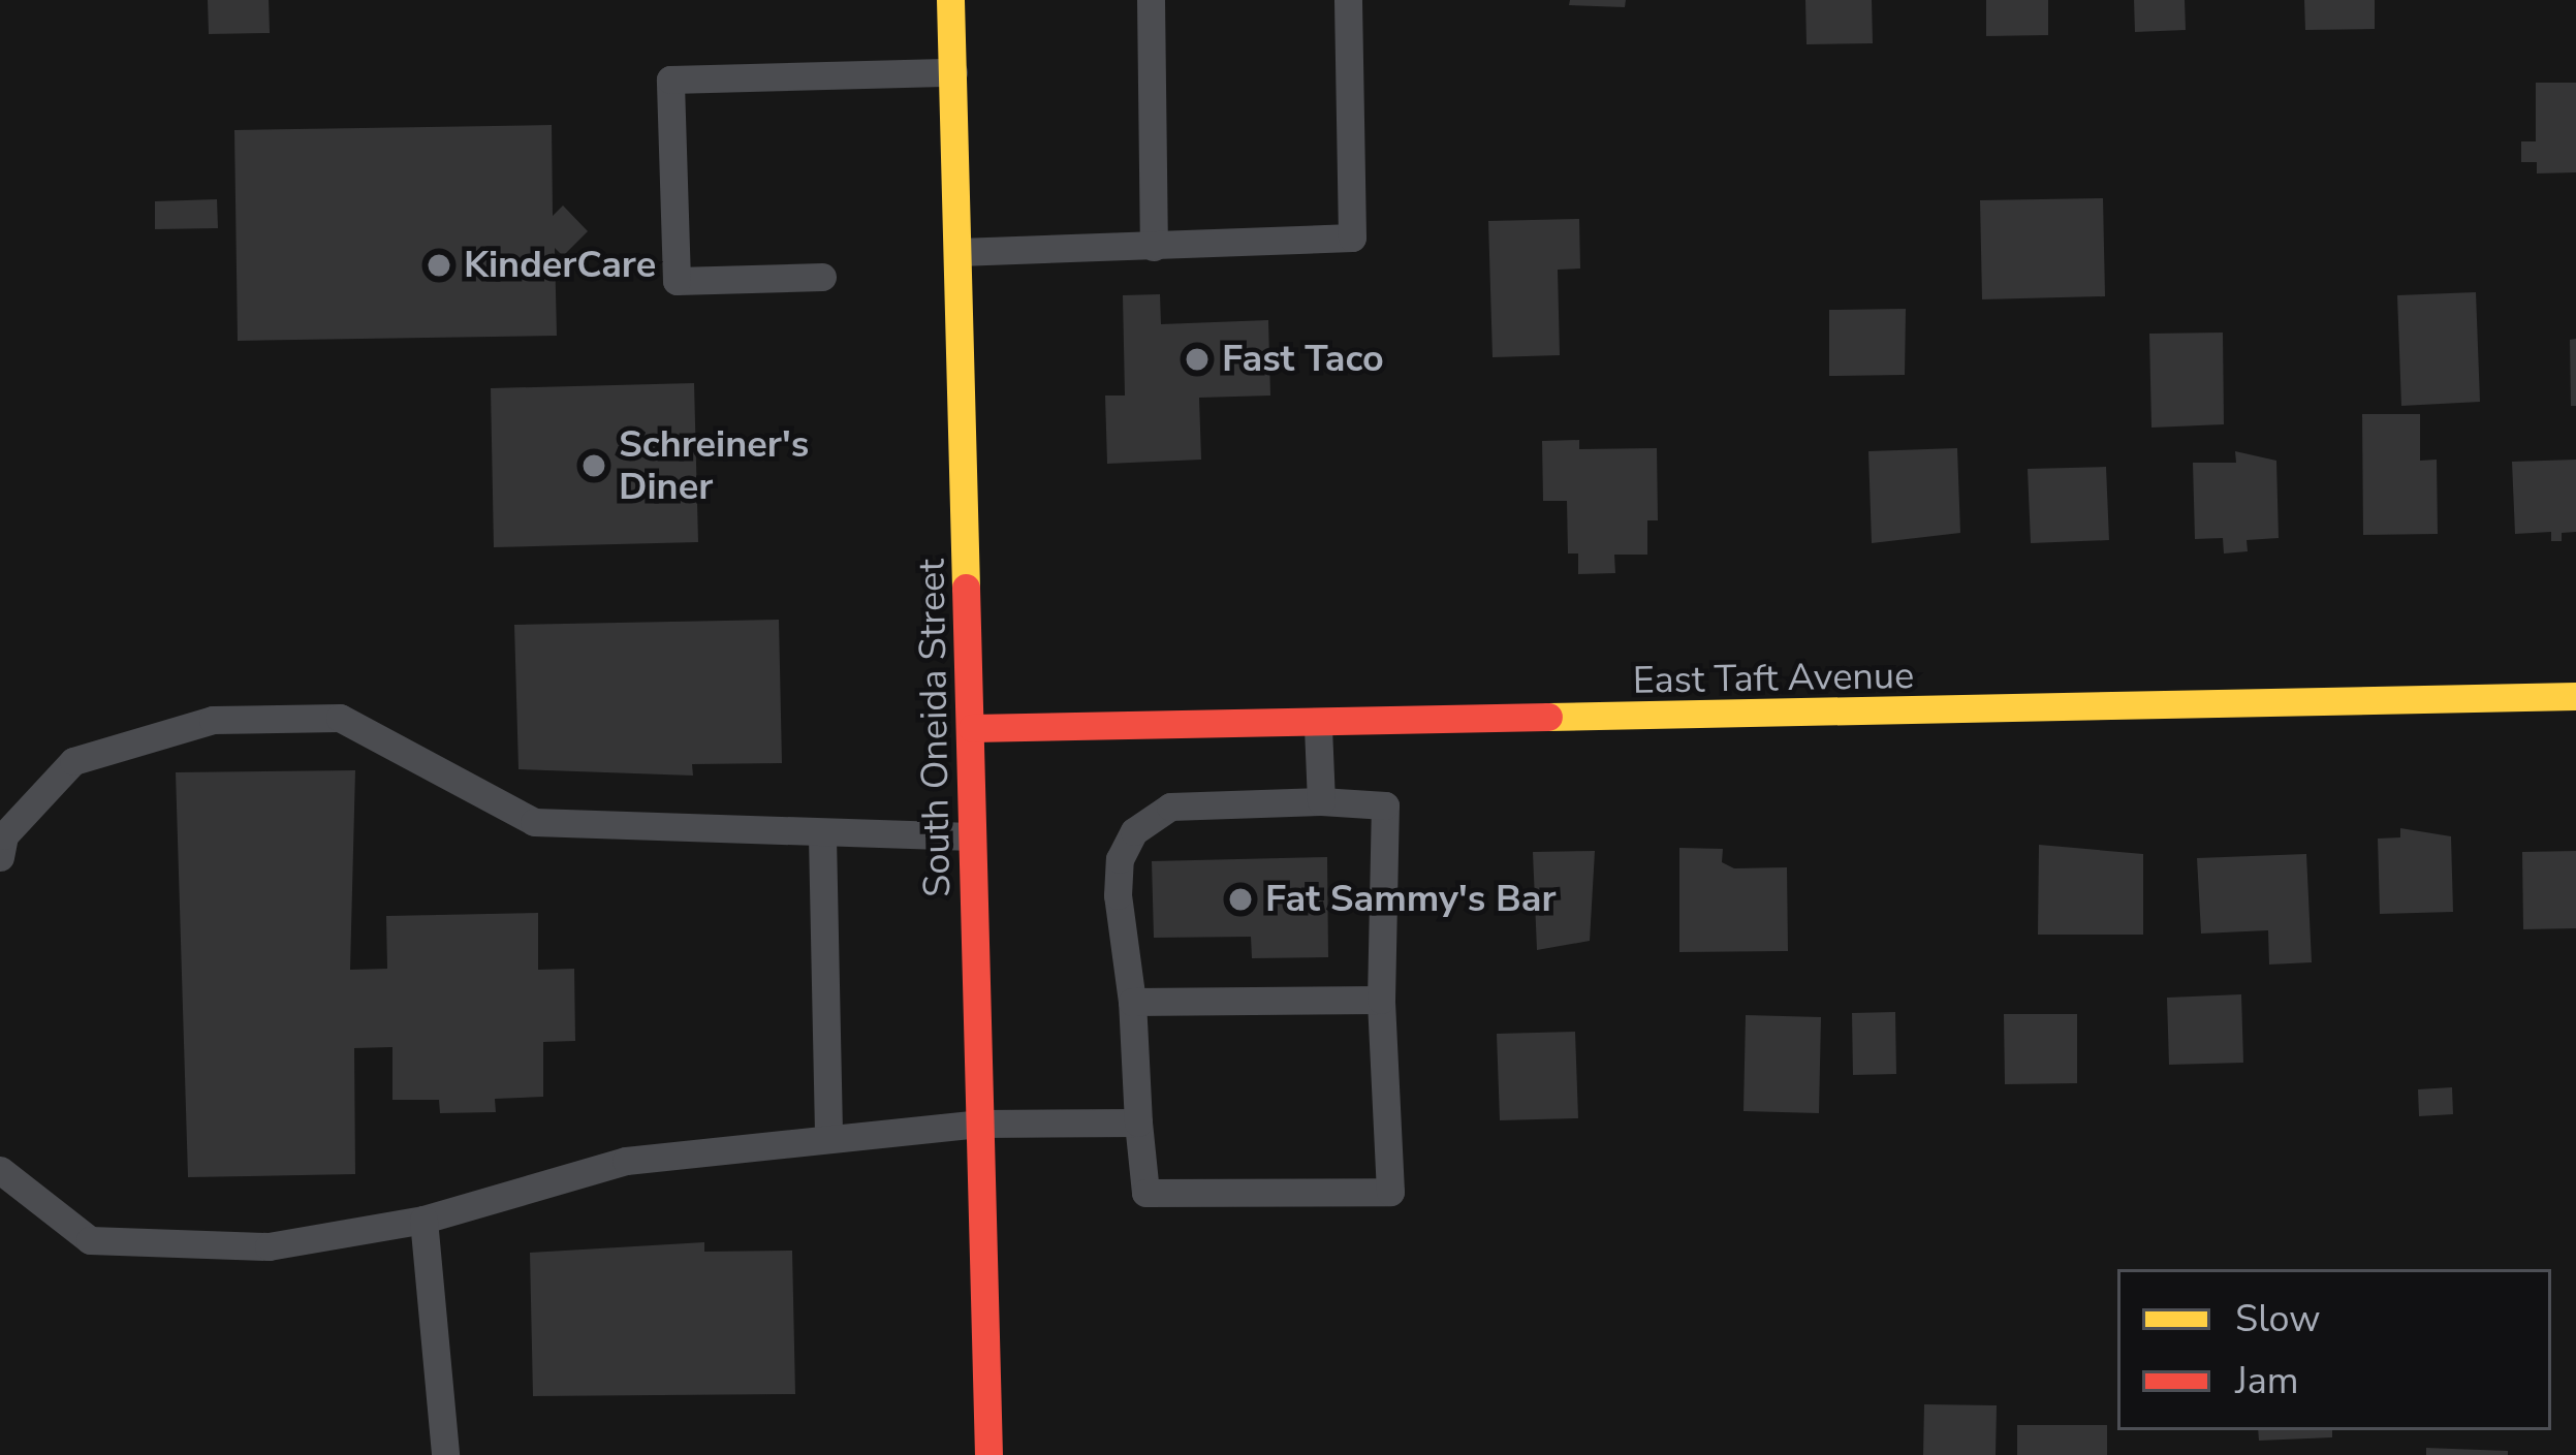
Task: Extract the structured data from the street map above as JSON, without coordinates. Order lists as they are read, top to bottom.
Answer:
{
  "streets": {
    "street": ["East Taft Avenue", "South Oneida Street"]
  },
  "crossings": [
    ["East Taft Avenue", "South Oneida Street"]
  ],
  "places": [
    "KinderCare",
    "Fast Taco",
    "Schreiner's Diner",
    "Fat Sammy's Bar"
  ],
  "legend": ["Slow", "Jam"]
}
